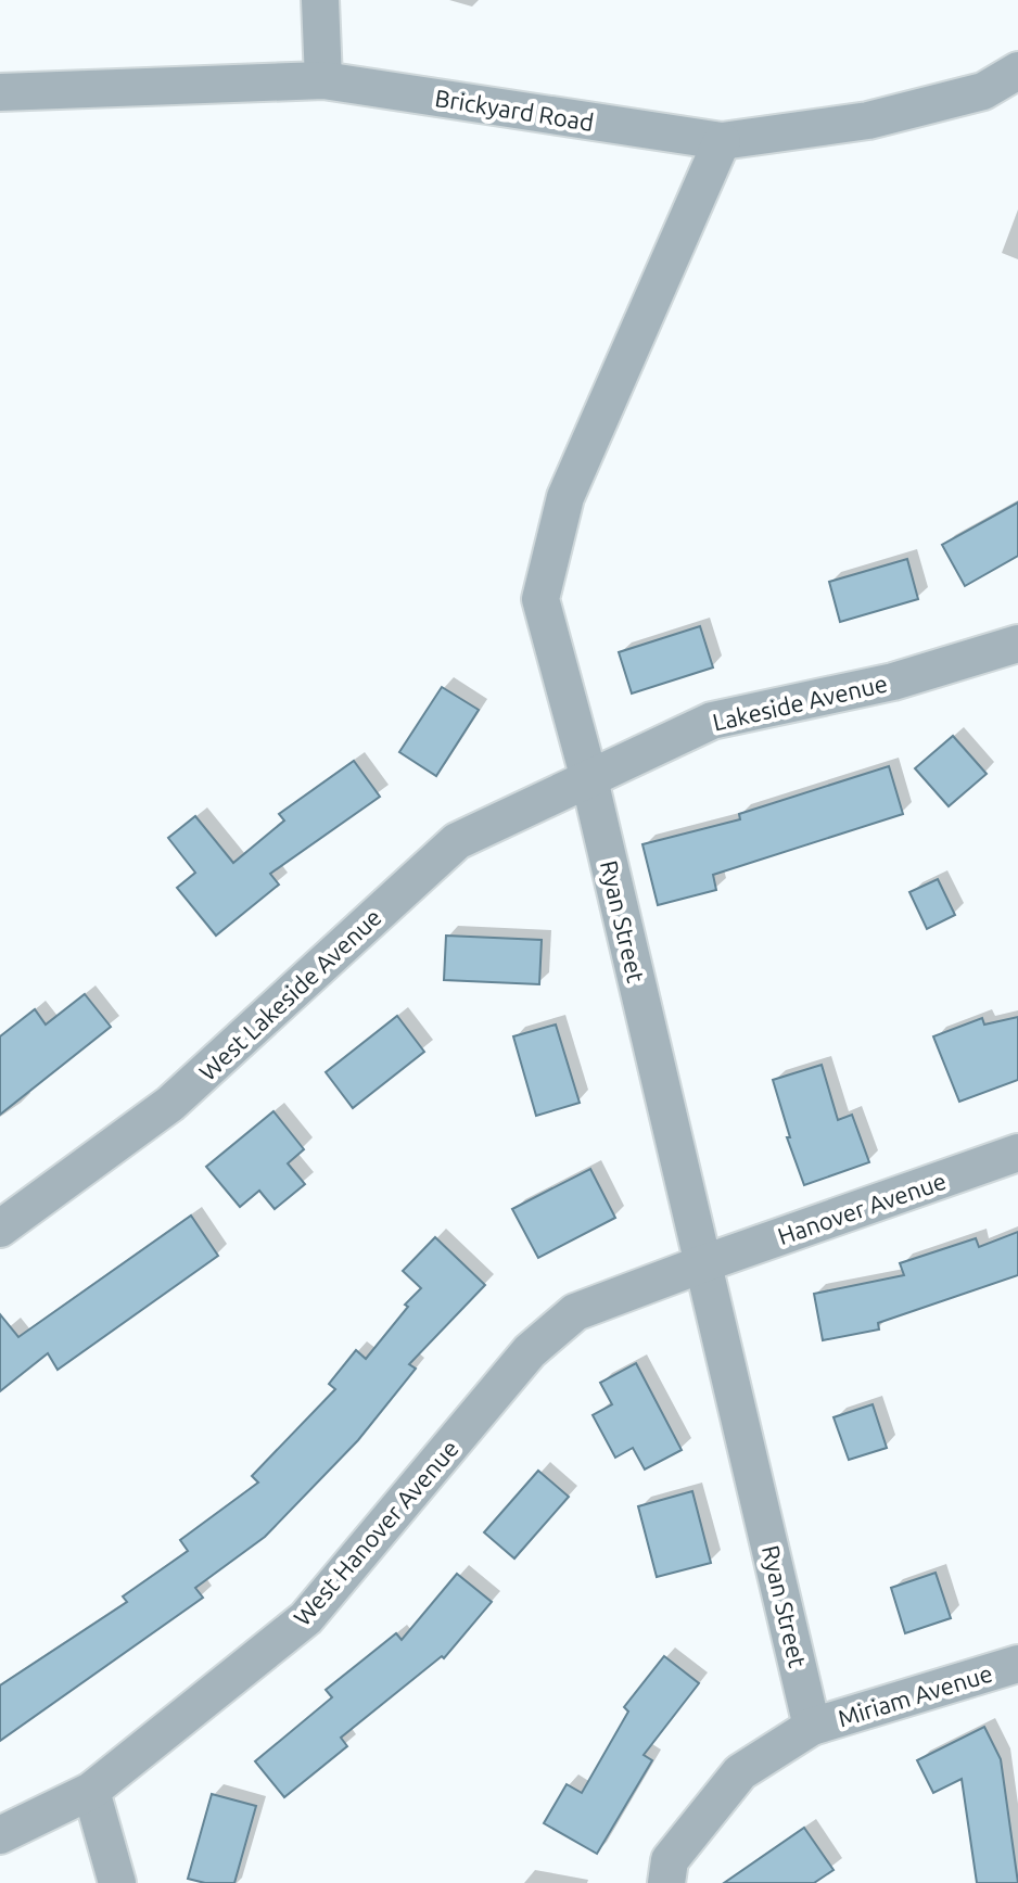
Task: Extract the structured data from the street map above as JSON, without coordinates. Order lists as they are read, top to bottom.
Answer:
{
  "streets": {
    "street": [
      "Brickyard Road",
      "Lakeside Avenue",
      "Ryan Street",
      "West Lakeside Avenue",
      "Hanover Avenue",
      "West Hanover Avenue",
      "Miriam Avenue"
    ]
  },
  "crossings": [
    ["Brickyard Road", "Ryan Street"],
    ["Lakeside Avenue", "Ryan Street"],
    ["Lakeside Avenue", "West Lakeside Avenue"],
    ["Ryan Street", "West Lakeside Avenue"],
    ["Ryan Street", "Hanover Avenue"],
    ["Ryan Street", "West Hanover Avenue"],
    ["Ryan Street", "Miriam Avenue"],
    ["Hanover Avenue", "West Hanover Avenue"]
  ]
}
